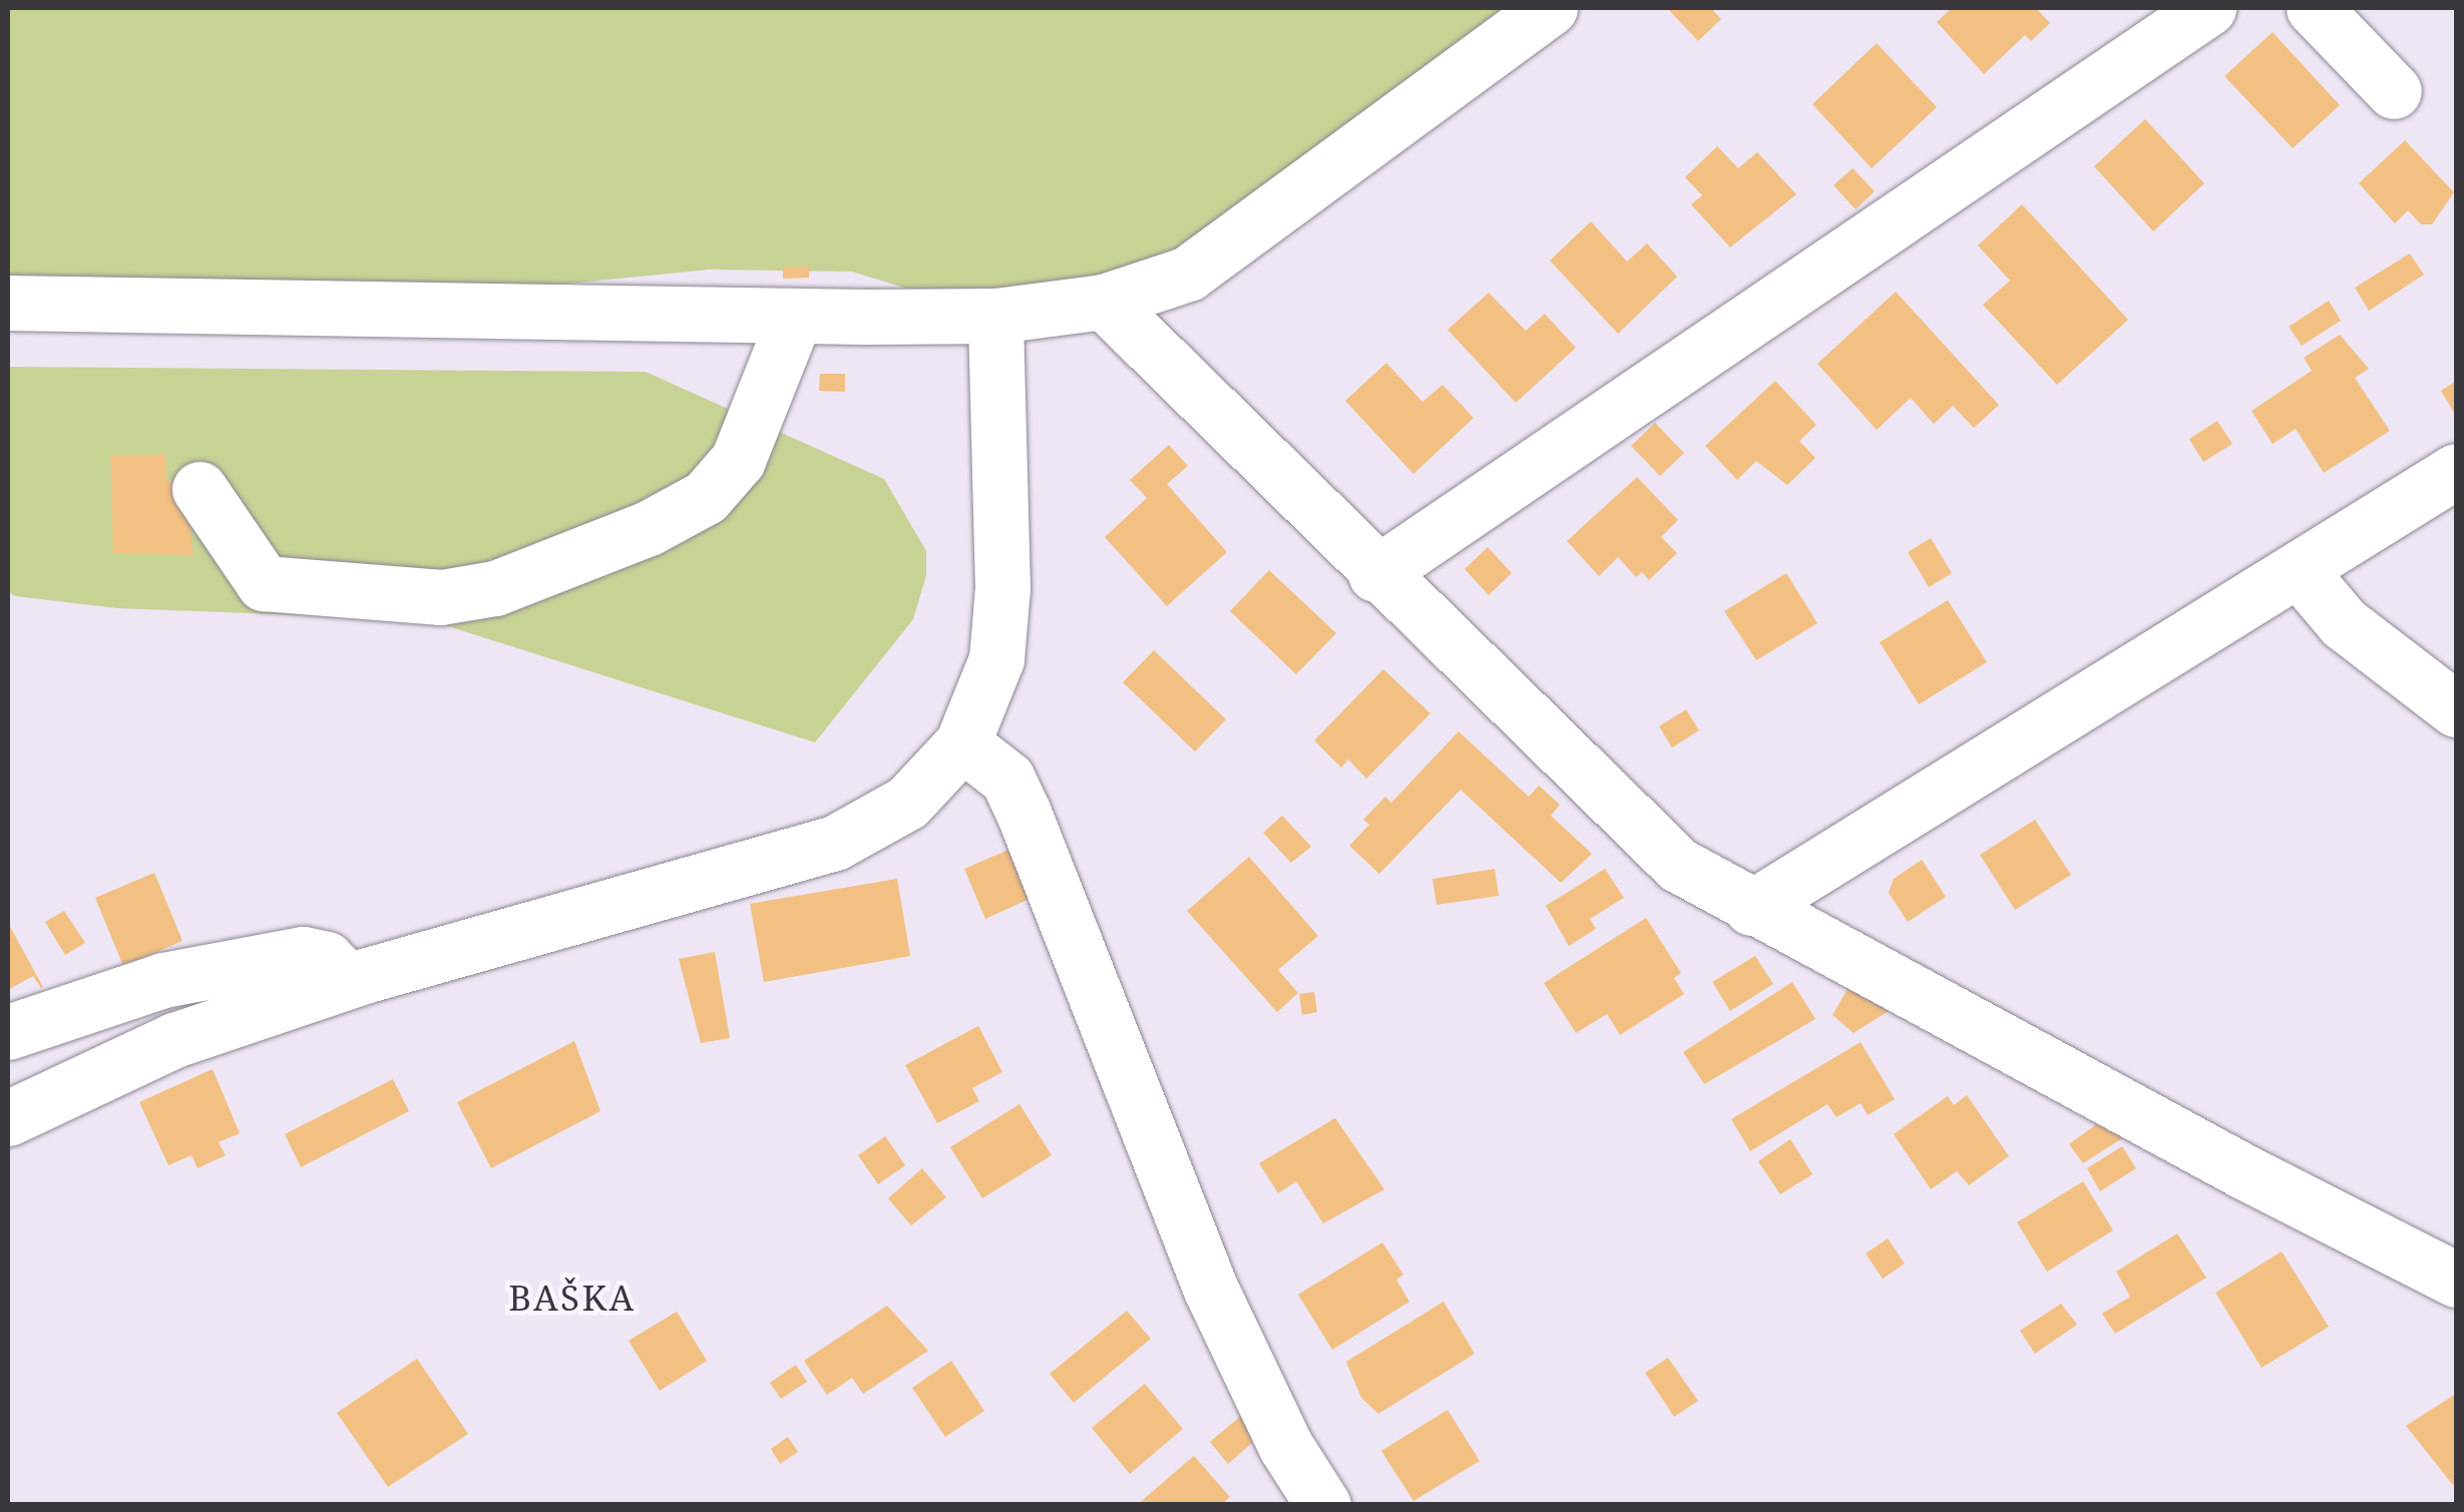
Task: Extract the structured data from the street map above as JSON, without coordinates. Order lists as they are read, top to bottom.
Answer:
{
  "districts": ["BAŠKA"]
}
